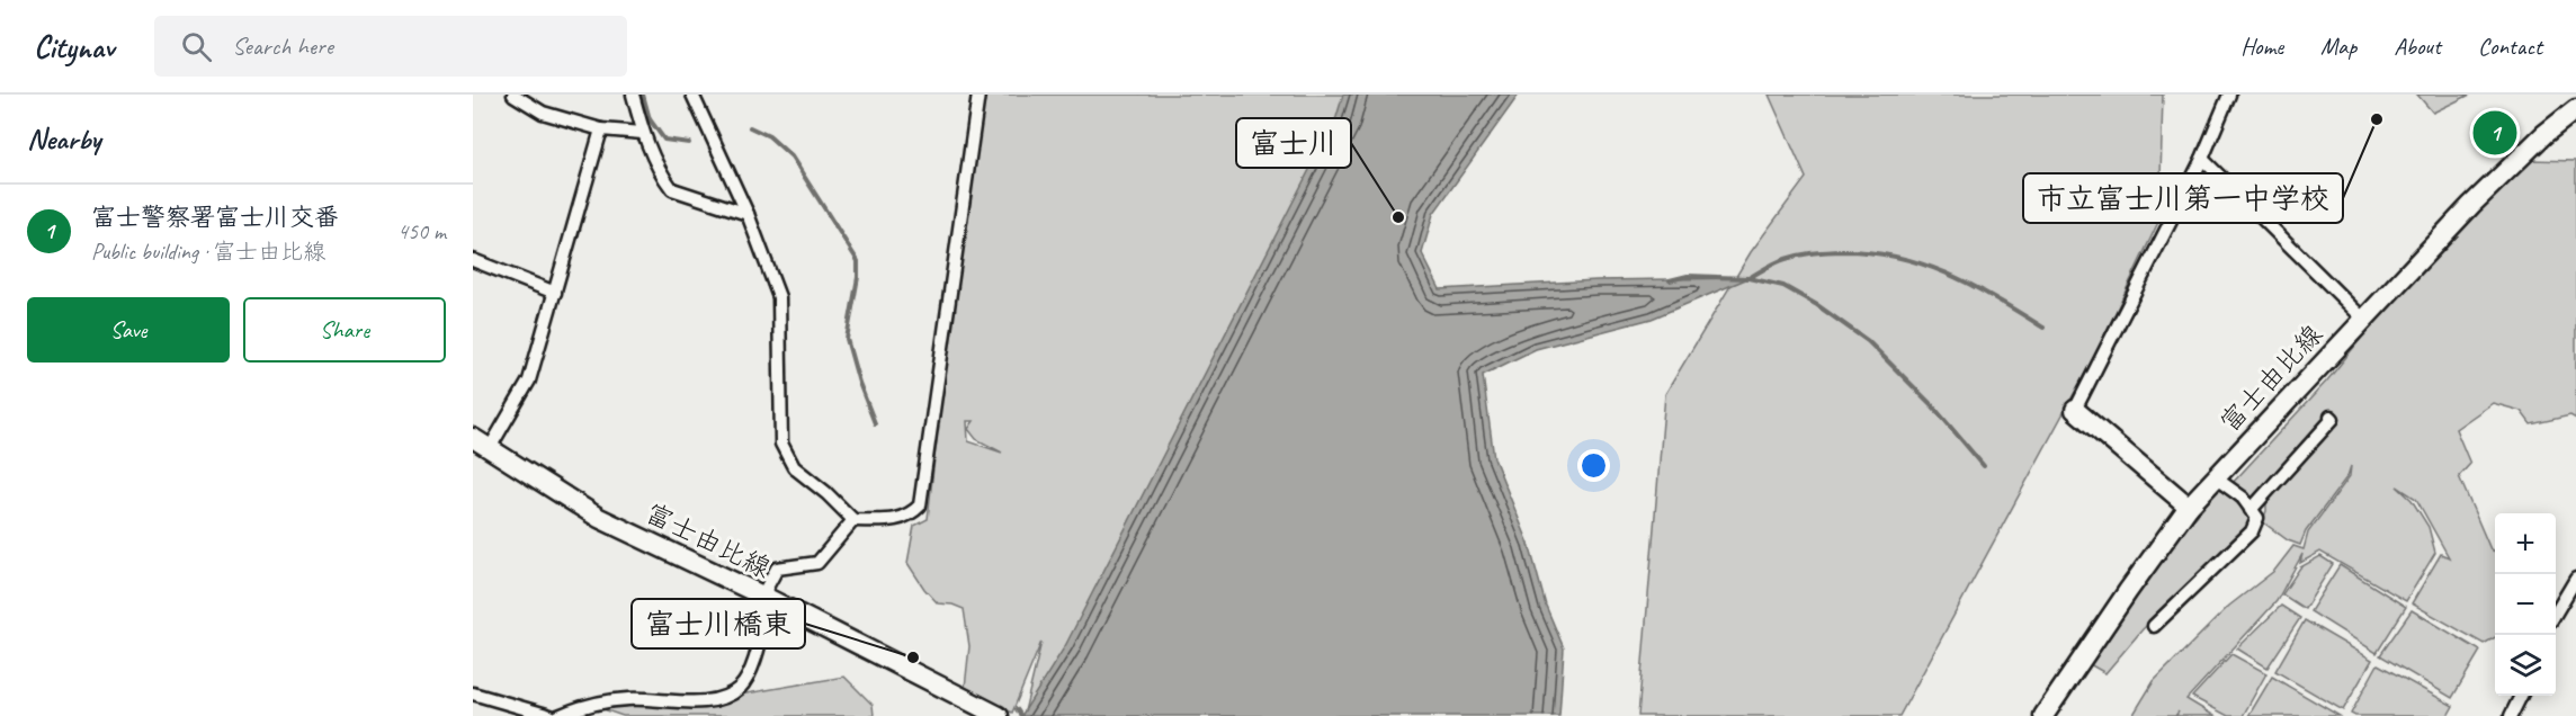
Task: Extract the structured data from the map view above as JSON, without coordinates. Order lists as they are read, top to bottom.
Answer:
{
  "streets": {
    "main road": ["富士由比線"]
  },
  "places": ["市立富士川第一中学校", "富士川", "富士川橋東"],
  "page": {
    "header": "Citynav",
    "search": "Search here",
    "nav": [
      "Home",
      "Map",
      "About",
      "Contact"
    ],
    "heading": "Nearby",
    "pins": "1",
    "list": [
      {
        "mark": "1",
        "name": "富士警察署富士川交番",
        "note": "Public building · 富士由比線",
        "value": "450 m"
      }
    ],
    "buttons": ["Save", "Share"],
    "map_buttons": ["+", "−"]
  }
}
